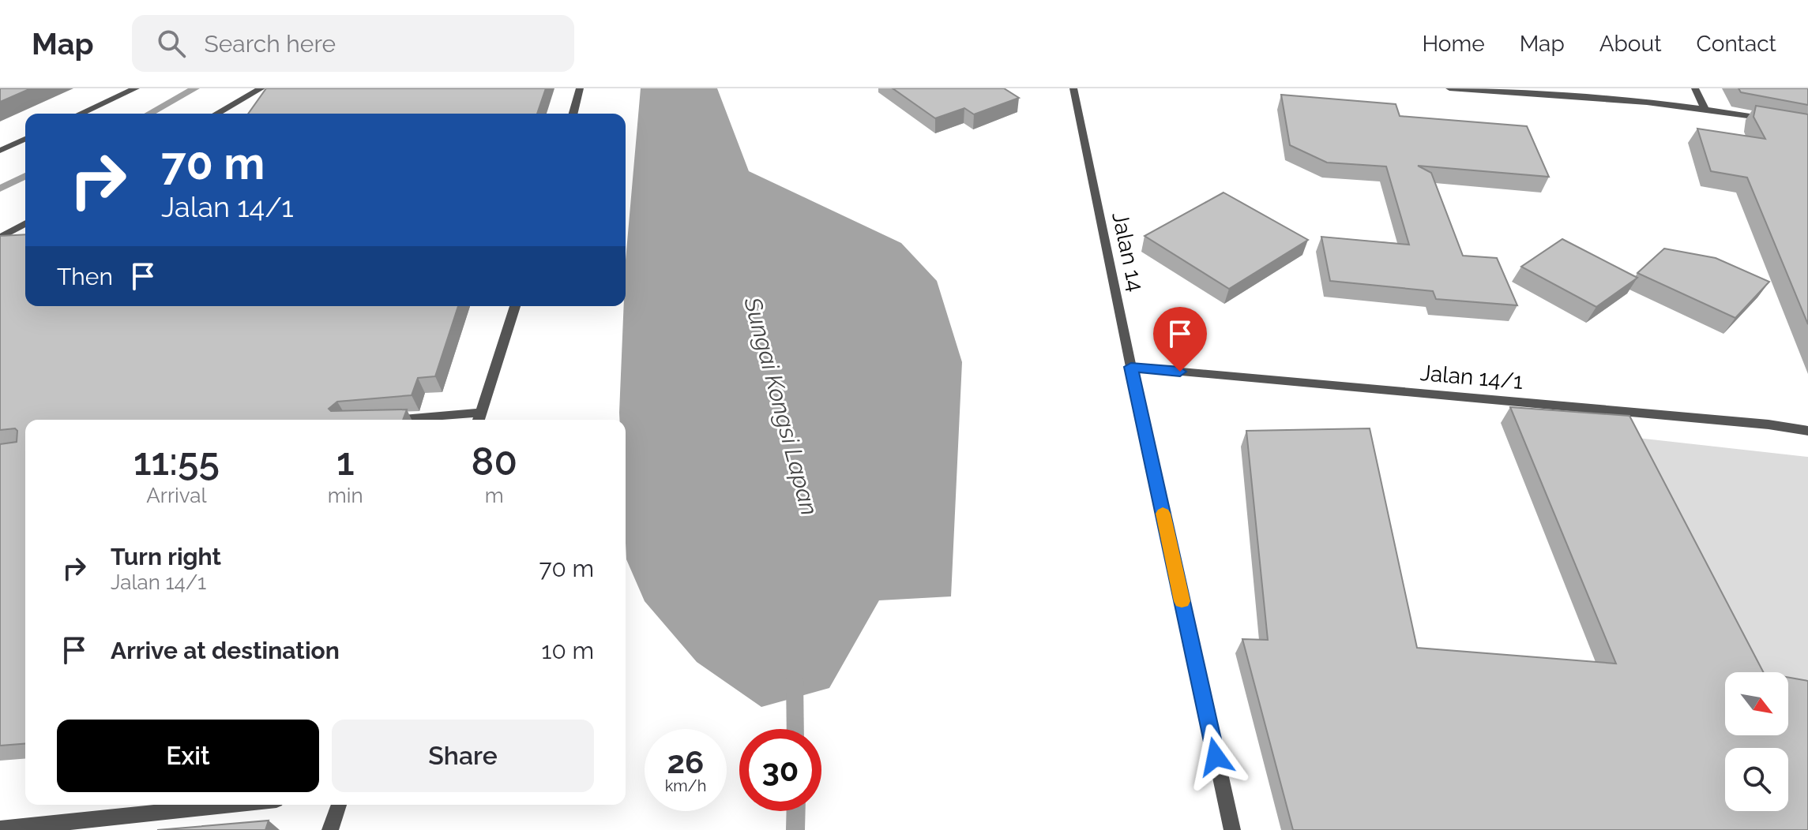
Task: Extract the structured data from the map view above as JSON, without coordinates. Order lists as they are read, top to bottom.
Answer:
{
  "streets": {
    "street": ["Jalan 14", "Jalan 14/1"]
  },
  "crossings": [
    ["Jalan 14", "Jalan 14/1"]
  ],
  "water": ["Sungai Kongsi Lapan"],
  "north": "bottom right",
  "page": {
    "header": "Map",
    "search": "Search here",
    "nav": [
      "Home",
      "Map",
      "About",
      "Contact"
    ],
    "turn": ["70 m", "Jalan 14/1"],
    "then": "Then",
    "eta": [
      "11:55",
      "Arrival",
      "1",
      "min",
      "80",
      "m"
    ],
    "list": [
      {
        "name": "Turn right",
        "note": "Jalan 14/1",
        "value": "70 m"
      },
      {
        "name": "Arrive at destination",
        "value": "10 m"
      }
    ],
    "buttons": ["Exit", "Share"],
    "speed": "26 km/h",
    "limit": "30"
  }
}
